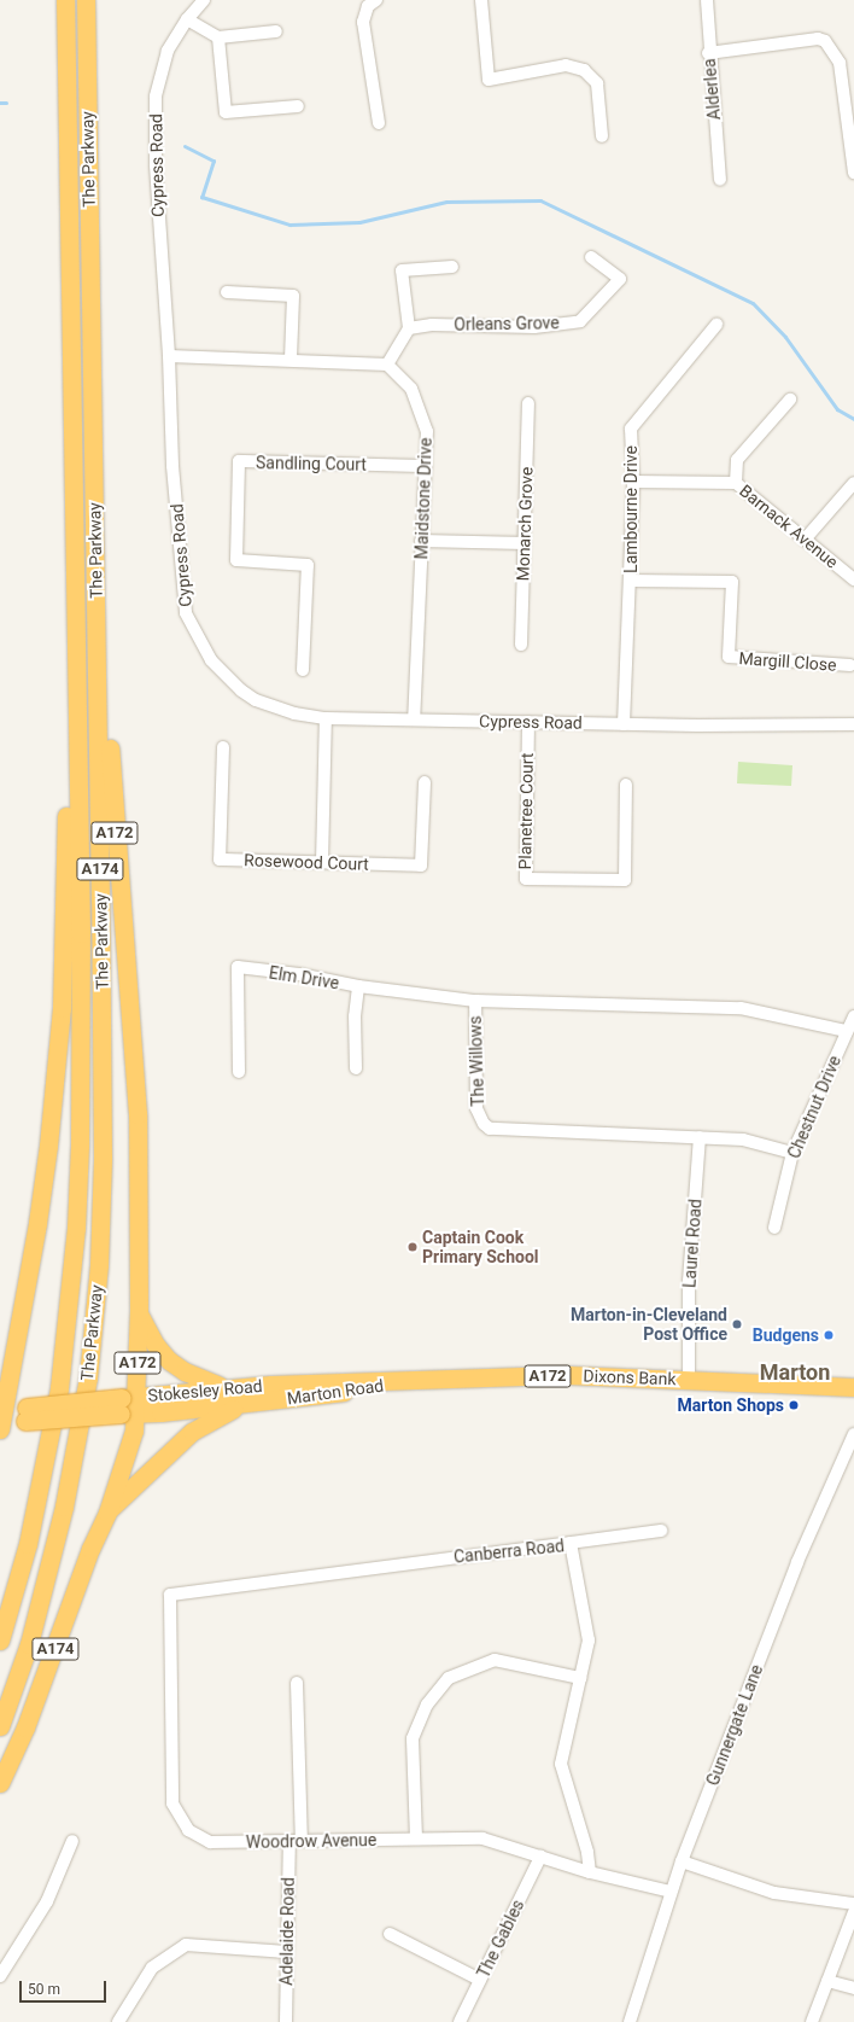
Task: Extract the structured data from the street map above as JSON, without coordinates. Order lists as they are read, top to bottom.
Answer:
{
  "streets": {
    "highway": [
      "The Parkway",
      "A172",
      "A174",
      "Dixons Bank",
      "Stokesley Road",
      "Marton Road"
    ],
    "street": [
      "Alderlea",
      "Cypress Road",
      "Orleans Grove",
      "Sandling Court",
      "Maidstone Drive",
      "Lambourne Drive",
      "Monarch Grove",
      "Barnack Avenue",
      "Margill Close",
      "Planetree Court",
      "Rosewood Court",
      "Elm Drive",
      "The Willows",
      "Chestnut Drive",
      "Laurel Road",
      "Canberra Road",
      "Gunnergate Lane",
      "Woodrow Avenue",
      "Adelaide Road",
      "The Gables"
    ]
  },
  "crossings": [
    ["The Parkway", "A172"],
    ["The Parkway", "A174"],
    ["Cypress Road", "Maidstone Drive"],
    ["Cypress Road", "Lambourne Drive"],
    ["Cypress Road", "Planetree Court"],
    ["Sandling Court", "Maidstone Drive"],
    ["Lambourne Drive", "Barnack Avenue"],
    ["Lambourne Drive", "Margill Close"],
    ["A172", "A174"],
    ["A172", "Stokesley Road"],
    ["A172", "Marton Road"],
    ["A174", "Stokesley Road"],
    ["A174", "Marton Road"],
    ["Elm Drive", "The Willows"],
    ["The Willows", "Chestnut Drive"],
    ["The Willows", "Laurel Road"],
    ["Laurel Road", "Dixons Bank"],
    ["Dixons Bank", "Marton Road"],
    ["Stokesley Road", "Marton Road"],
    ["Canberra Road", "Woodrow Avenue"],
    ["Gunnergate Lane", "Woodrow Avenue"],
    ["Woodrow Avenue", "Adelaide Road"],
    ["Woodrow Avenue", "The Gables"]
  ],
  "districts": ["Marton"],
  "places": [
    "Captain Cook Primary School",
    "Marton-in-Cleveland Post Office",
    "Budgens",
    "Marton Shops"
  ],
  "scale_bar": "50 m"
}
